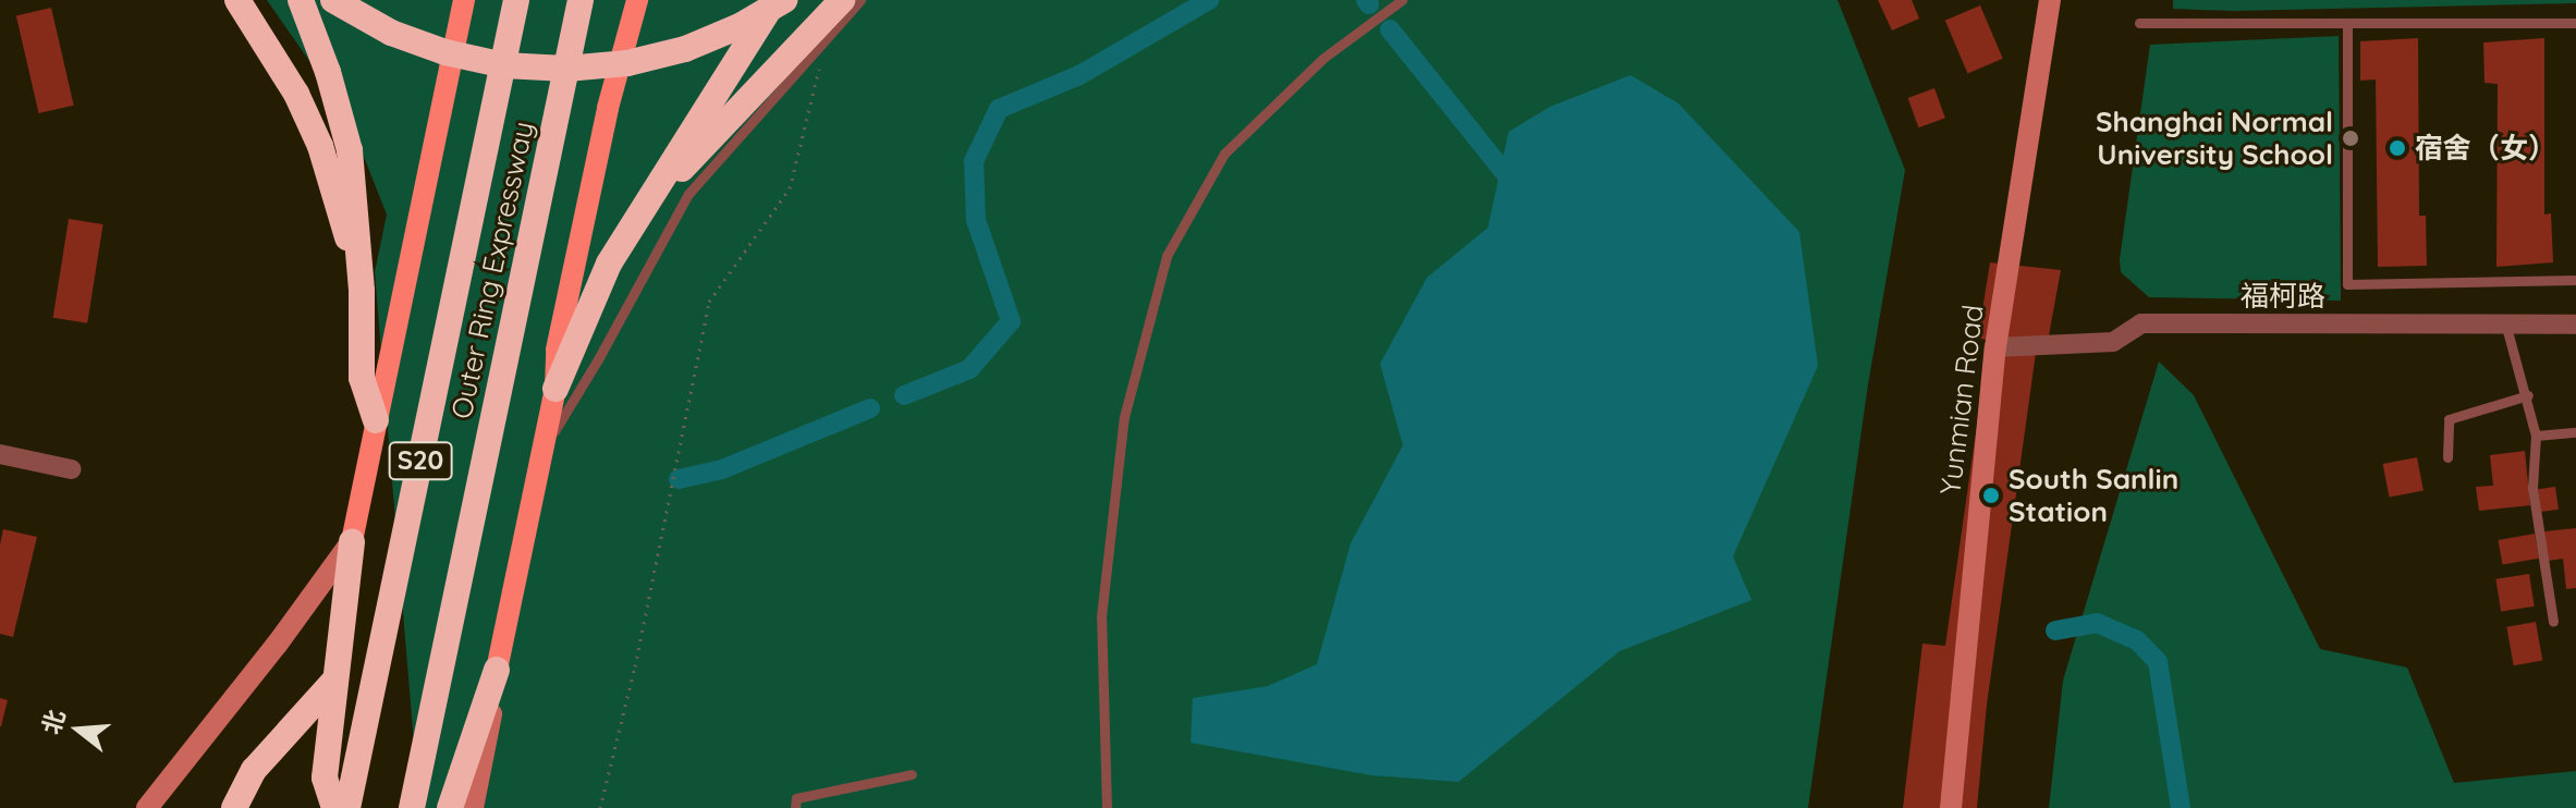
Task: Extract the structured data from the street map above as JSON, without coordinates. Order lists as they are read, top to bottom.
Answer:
{
  "streets": {
    "highway": ["Outer Ring Expressway", "S20"],
    "street": ["福柯路", "Yunmian Road"]
  },
  "crossings": [
    ["福柯路", "Yunmian Road"]
  ],
  "places": ["Shanghai Normal University School", "宿舍（女）", "South Sanlin Station"],
  "north": "left"
}
